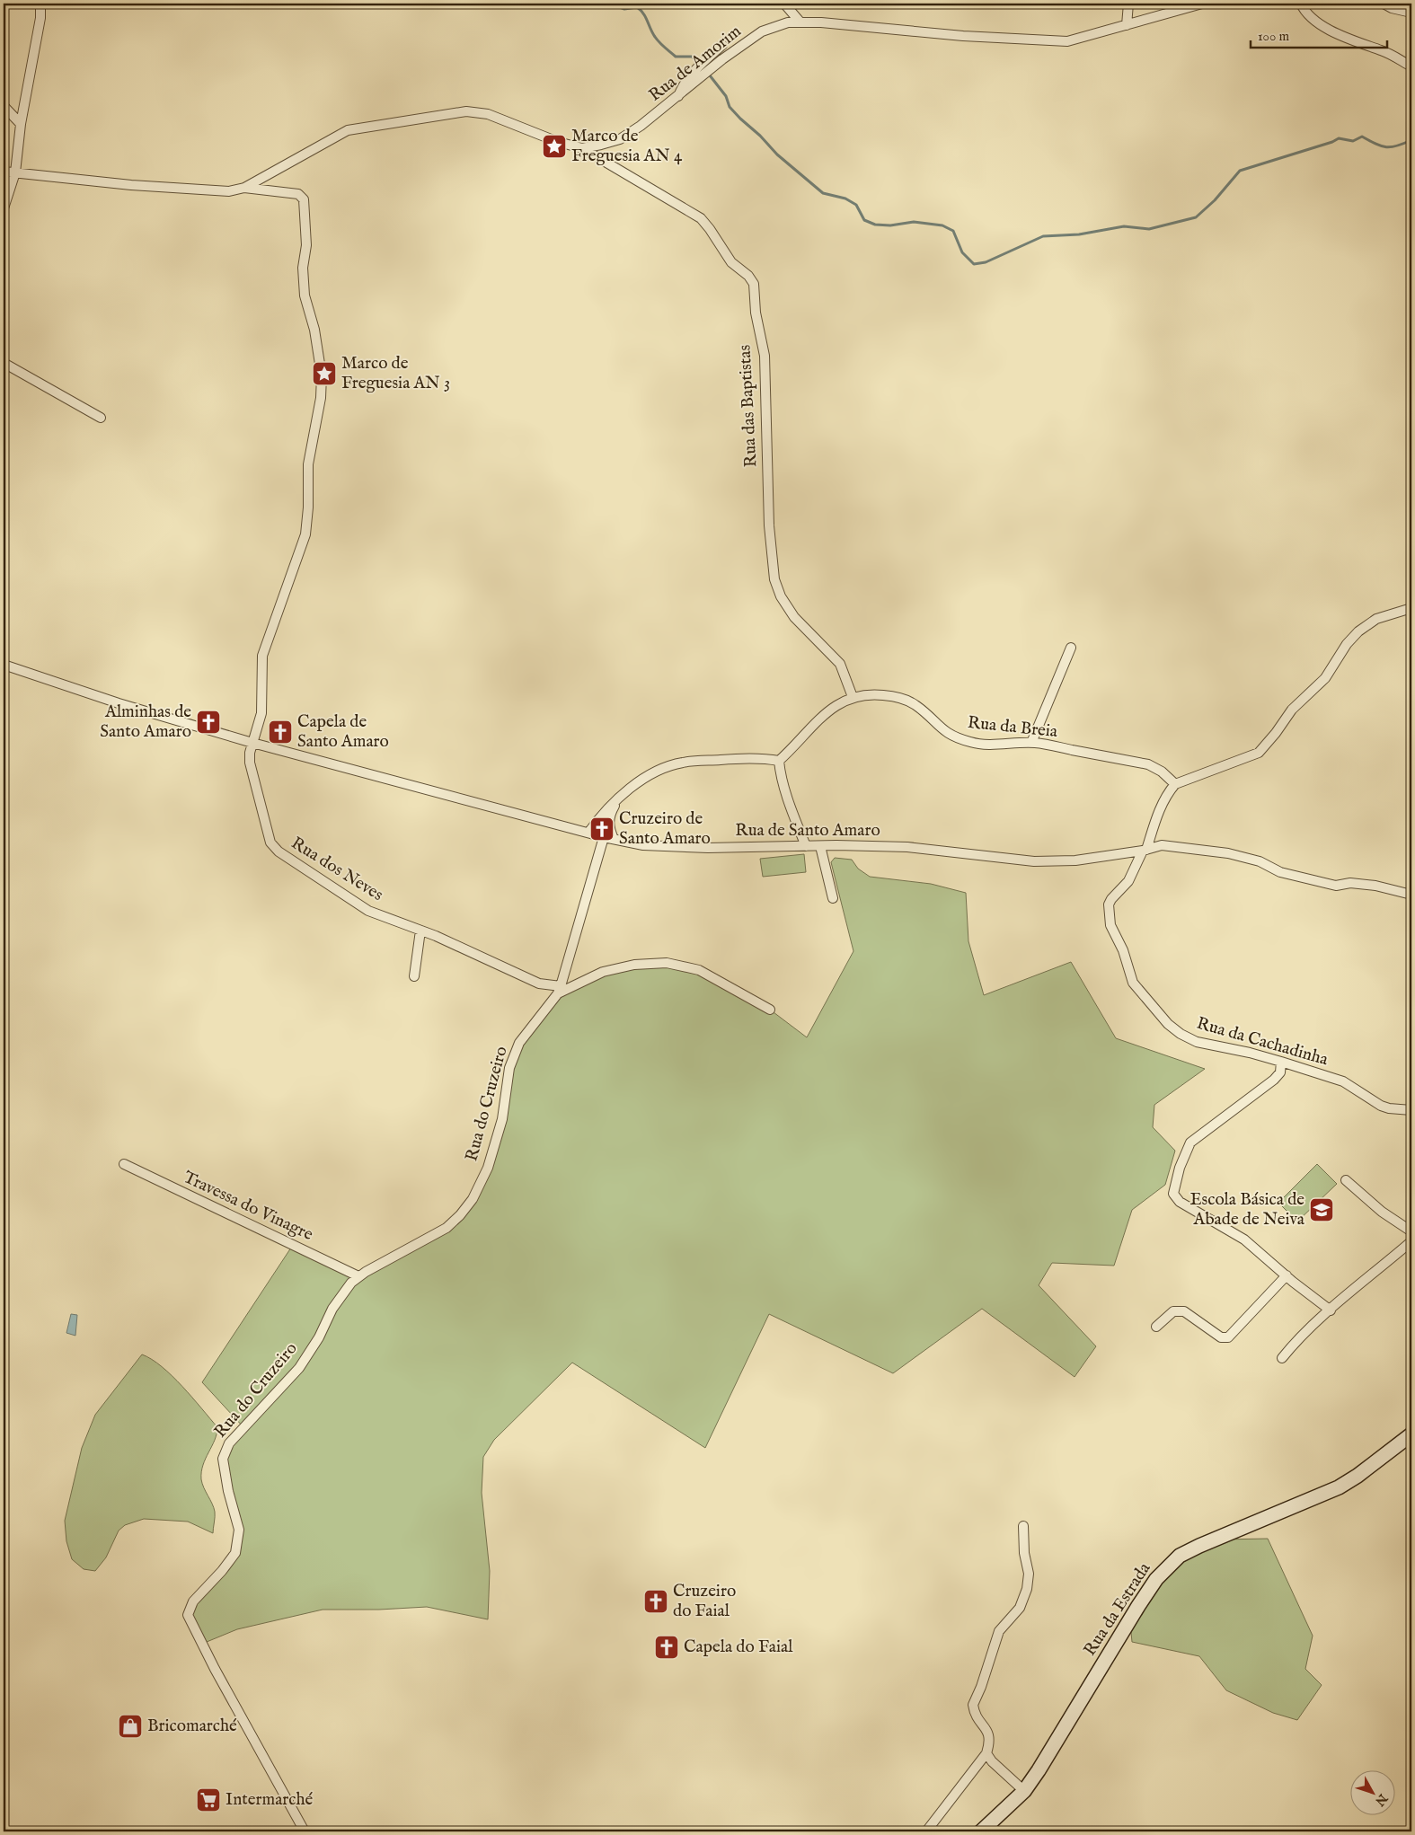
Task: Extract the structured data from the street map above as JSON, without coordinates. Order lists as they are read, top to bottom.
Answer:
{
  "streets": {
    "main road": ["Rua da Estrada"],
    "street": [
      "Rua de Amorim",
      "Rua das Baptistas",
      "Rua da Breia",
      "Rua de Santo Amaro",
      "Rua dos Neves",
      "Rua da Cachadinha",
      "Rua do Cruzeiro",
      "Travessa do Vinagre"
    ]
  },
  "crossings": [
    ["Rua de Amorim", "Rua das Baptistas"],
    ["Rua de Amorim", "Rua dos Neves"],
    ["Rua das Baptistas", "Rua da Breia"],
    ["Rua da Breia", "Rua da Cachadinha"],
    ["Rua de Santo Amaro", "Rua dos Neves"],
    ["Rua de Santo Amaro", "Rua da Cachadinha"],
    ["Rua de Santo Amaro", "Rua do Cruzeiro"],
    ["Rua dos Neves", "Rua do Cruzeiro"],
    ["Rua do Cruzeiro", "Travessa do Vinagre"]
  ],
  "places": {
    "place": ["Marco de Freguesia AN 4", "Marco de Freguesia AN 3"],
    "church": [
      "Alminhas de Santo Amaro",
      "Capela de Santo Amaro",
      "Cruzeiro de Santo Amaro",
      "Cruzeiro do Faial",
      "Capela do Faial"
    ],
    "school or university": ["Escola Básica de Abade de Neiva"],
    "shop": ["Bricomarché"],
    "supermarket": ["Intermarché"]
  },
  "scale_bar": "100 m",
  "north": "bottom right"
}
